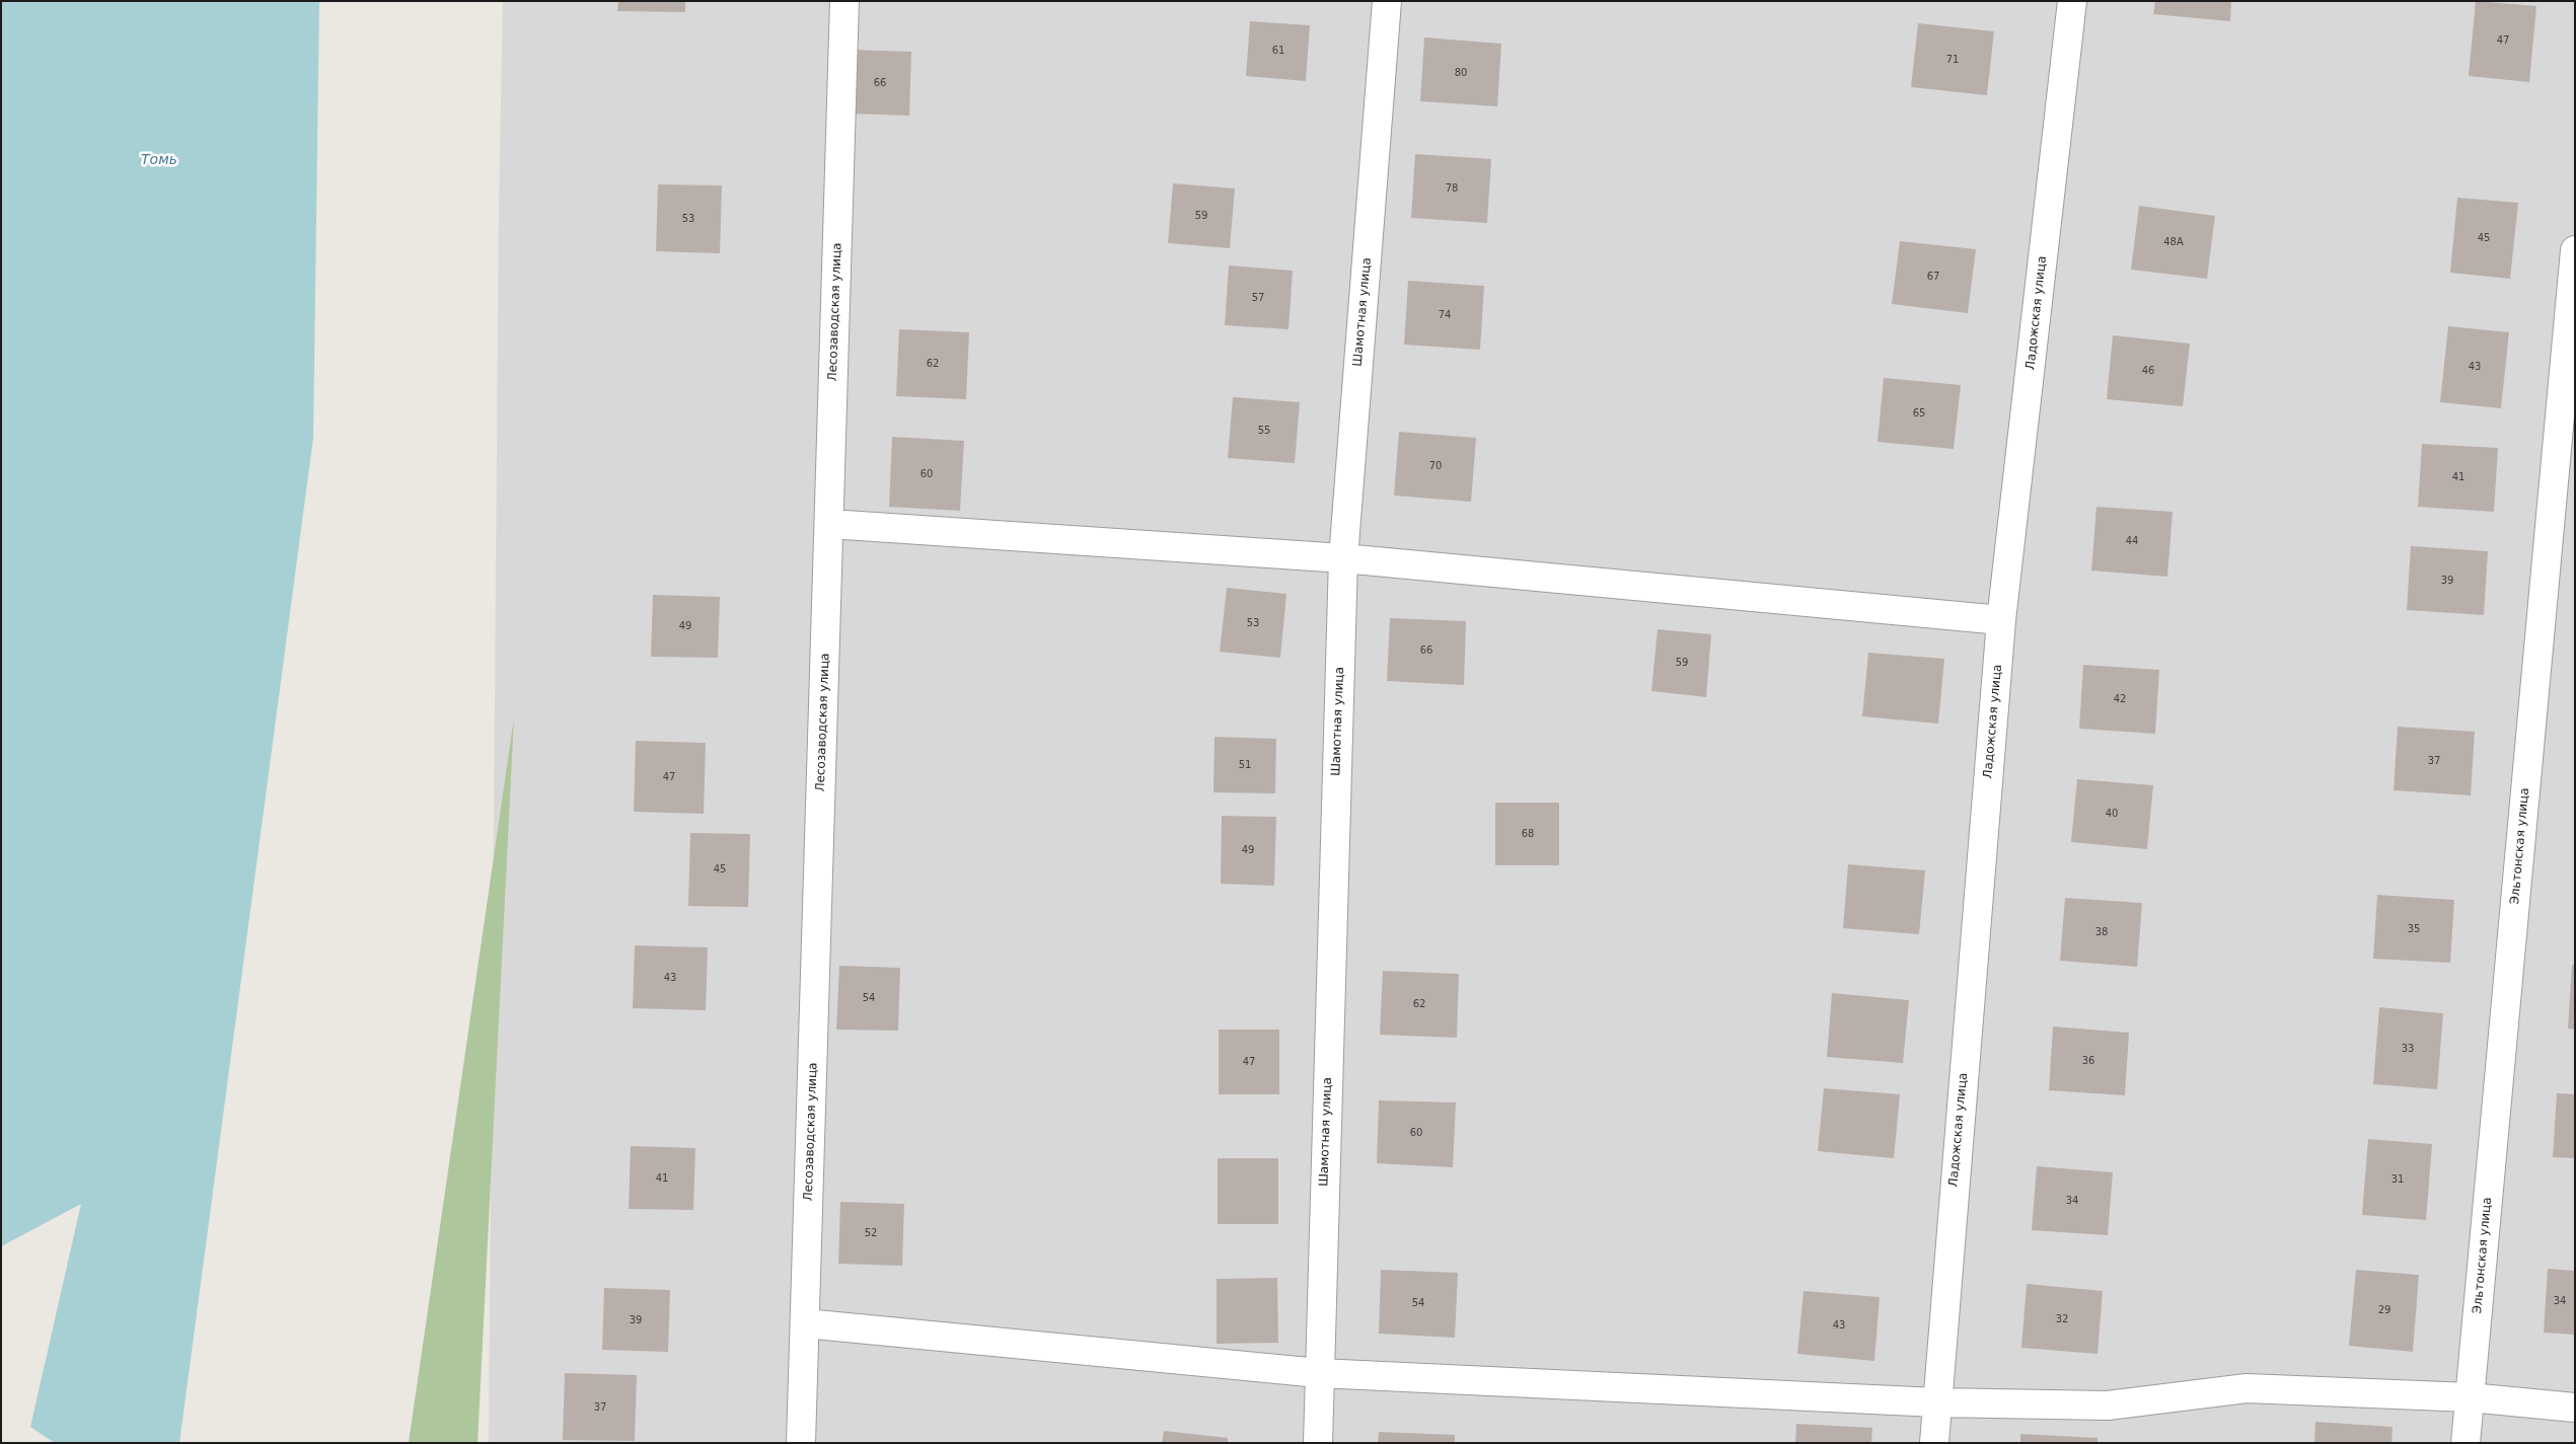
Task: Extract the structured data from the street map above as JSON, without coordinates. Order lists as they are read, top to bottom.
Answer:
{
  "streets": {
    "street": [
      "Лесозаводская улица",
      "Шамотная улица",
      "Ладожская улица",
      "Эльтонская улица"
    ]
  },
  "water": ["Томь"],
  "house_numbers": [
    "47",
    "61",
    "71",
    "80",
    "66",
    "78",
    "59",
    "53",
    "45",
    "48А",
    "67",
    "57",
    "74",
    "62",
    "43",
    "46",
    "65",
    "55",
    "70",
    "60",
    "41",
    "44",
    "39",
    "53",
    "49",
    "66",
    "59",
    "42",
    "37",
    "51",
    "47",
    "40",
    "68",
    "49",
    "45",
    "35",
    "38",
    "43",
    "54",
    "62",
    "33",
    "36",
    "47",
    "60",
    "41",
    "31",
    "34",
    "52",
    "34",
    "54",
    "29",
    "32",
    "39",
    "43",
    "37"
  ]
}
